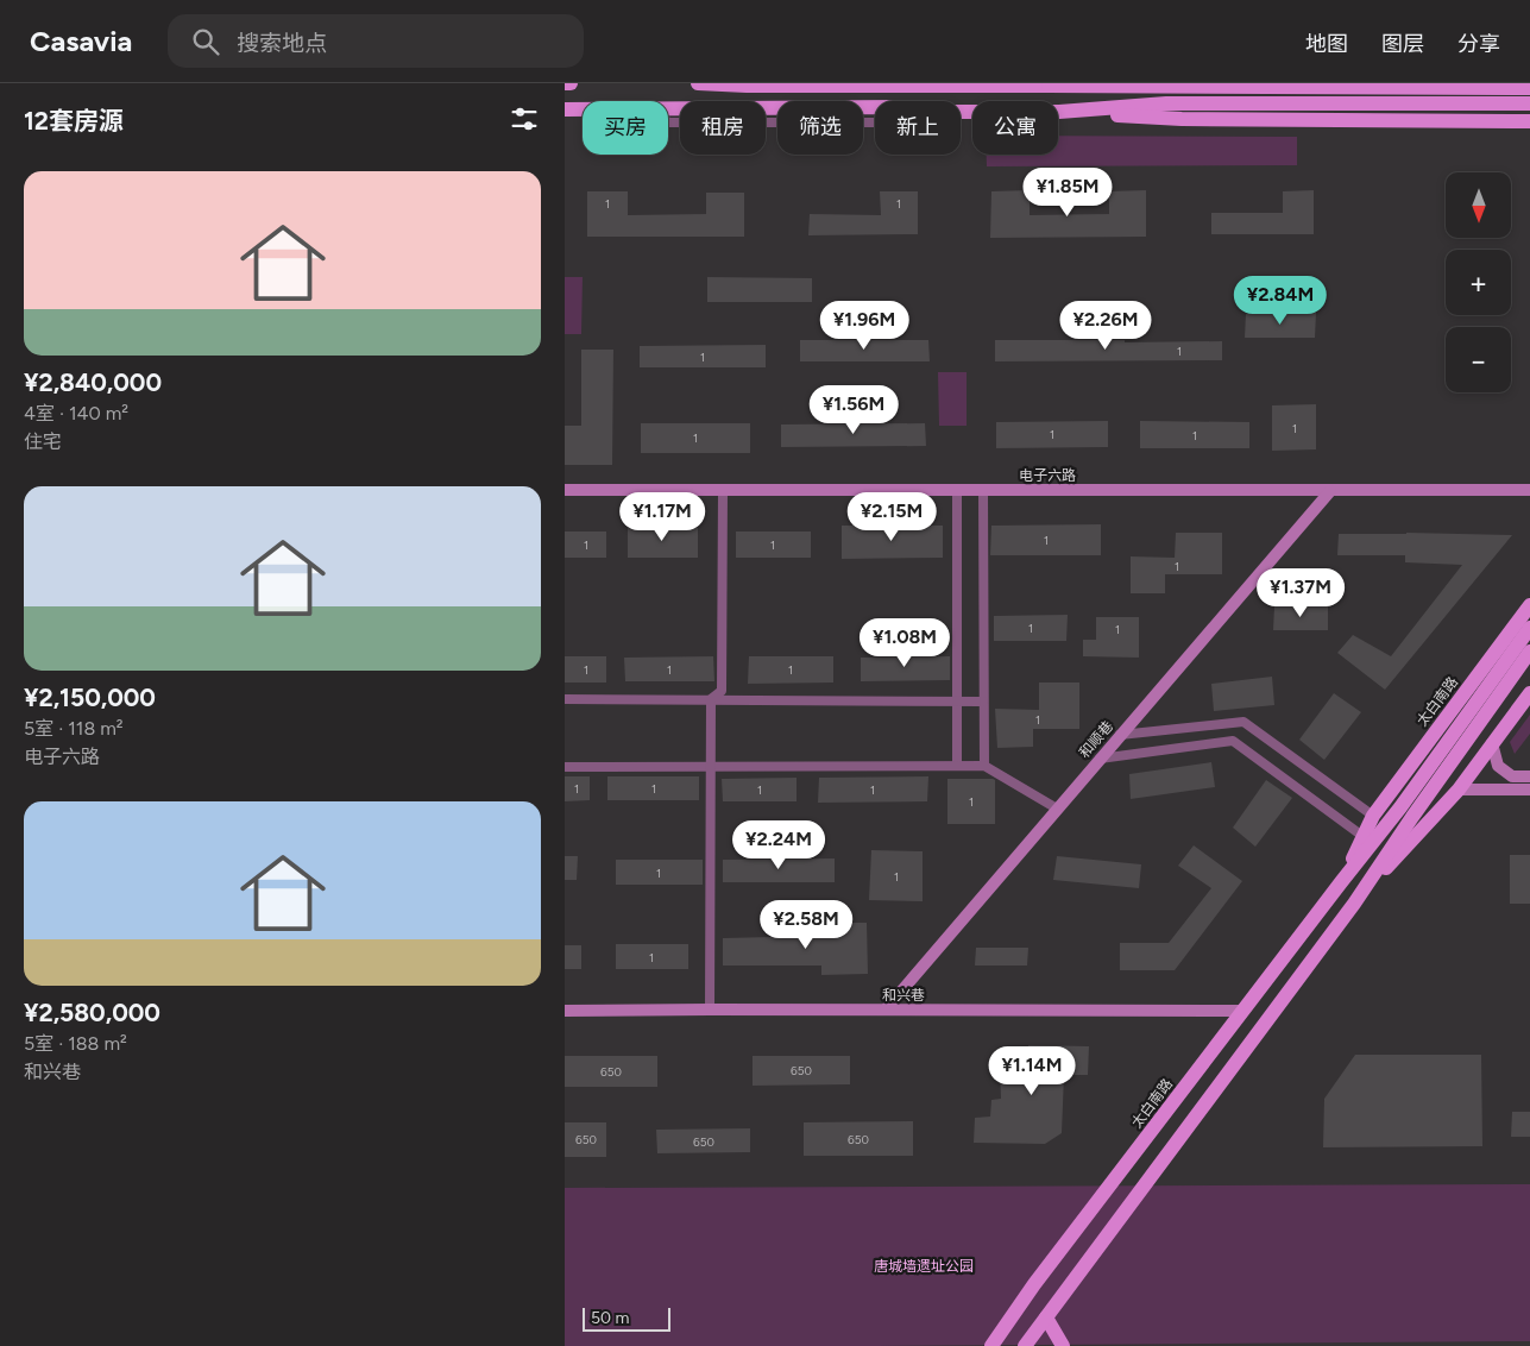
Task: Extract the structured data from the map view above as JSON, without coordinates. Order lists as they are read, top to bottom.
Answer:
{
  "streets": {
    "main road": ["太白南路"],
    "street": ["电子六路", "和顺巷", "和兴巷"]
  },
  "crossings": [
    ["电子六路", "和顺巷"],
    ["太白南路", "和兴巷"],
    ["和顺巷", "和兴巷"]
  ],
  "parks": ["唐城墙遗址公园"],
  "house_numbers": [
    "1",
    "1",
    "1",
    "1",
    "1",
    "1",
    "1",
    "1",
    "1",
    "1",
    "1",
    "1",
    "1",
    "1",
    "1",
    "1",
    "1",
    "1",
    "1",
    "1",
    "1",
    "1",
    "1",
    "1",
    "1",
    "1",
    "650",
    "650",
    "650",
    "650",
    "650"
  ],
  "scale_bar": "50 m",
  "north": "bottom",
  "page": {
    "header": "Casavia",
    "search": "搜索地点",
    "nav": ["地图", "图层", "分享"],
    "heading": "12套房源",
    "chip": [
      "买房",
      "租房",
      "筛选",
      "新上",
      "公寓"
    ],
    "list": [
      {
        "name": "¥2,840,000",
        "note": "4室 · 140 m² · 住宅"
      },
      {
        "name": "¥2,150,000",
        "note": "5室 · 118 m² · 电子六路"
      },
      {
        "name": "¥2,580,000",
        "note": "5室 · 188 m² · 和兴巷"
      }
    ],
    "price": [
      "¥1.85M",
      "¥2.84M",
      "¥1.96M",
      "¥2.26M",
      "¥1.56M",
      "¥1.17M",
      "¥2.15M",
      "¥1.37M",
      "¥1.08M",
      "¥2.24M",
      "¥2.58M",
      "¥1.14M"
    ],
    "map_buttons": ["+", "−"],
    "scale": "50 m"
  }
}
